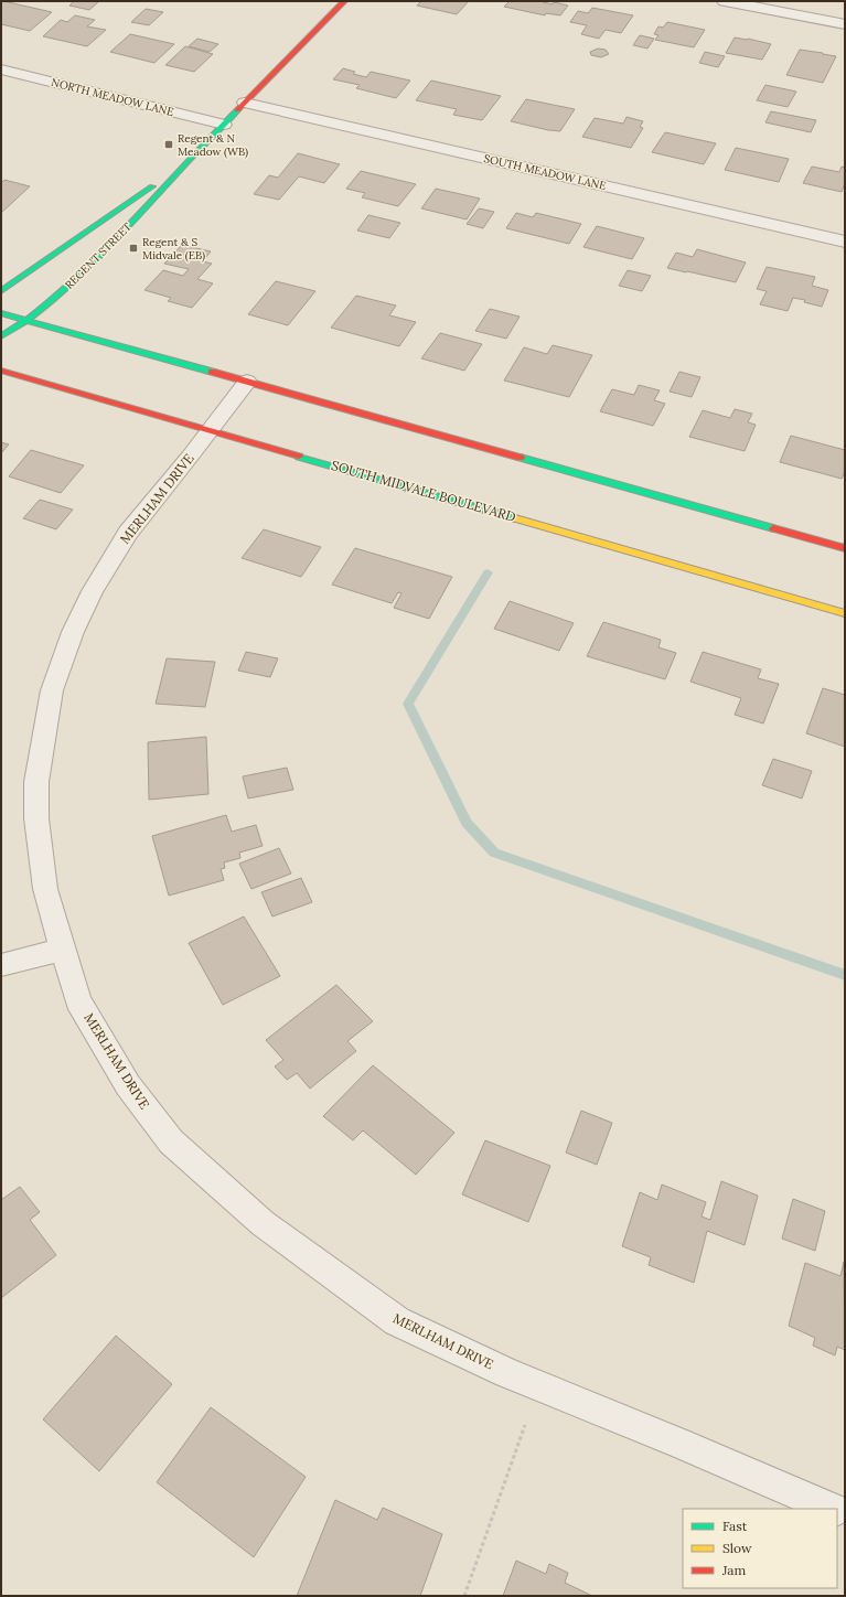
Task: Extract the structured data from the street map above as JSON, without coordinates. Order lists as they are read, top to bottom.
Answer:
{
  "streets": {
    "main road": ["REGENT STREET", "SOUTH MIDVALE BOULEVARD"],
    "street": ["NORTH MEADOW LANE", "SOUTH MEADOW LANE", "MERLHAM DRIVE"]
  },
  "crossings": [
    ["NORTH MEADOW LANE", "REGENT STREET"],
    ["SOUTH MEADOW LANE", "REGENT STREET"],
    ["SOUTH MIDVALE BOULEVARD", "MERLHAM DRIVE"]
  ],
  "places": {
    "transit": ["Regent & N Meadow (WB)", "Regent & S Midvale (EB)"]
  },
  "legend": ["Fast", "Slow", "Jam"]
}
